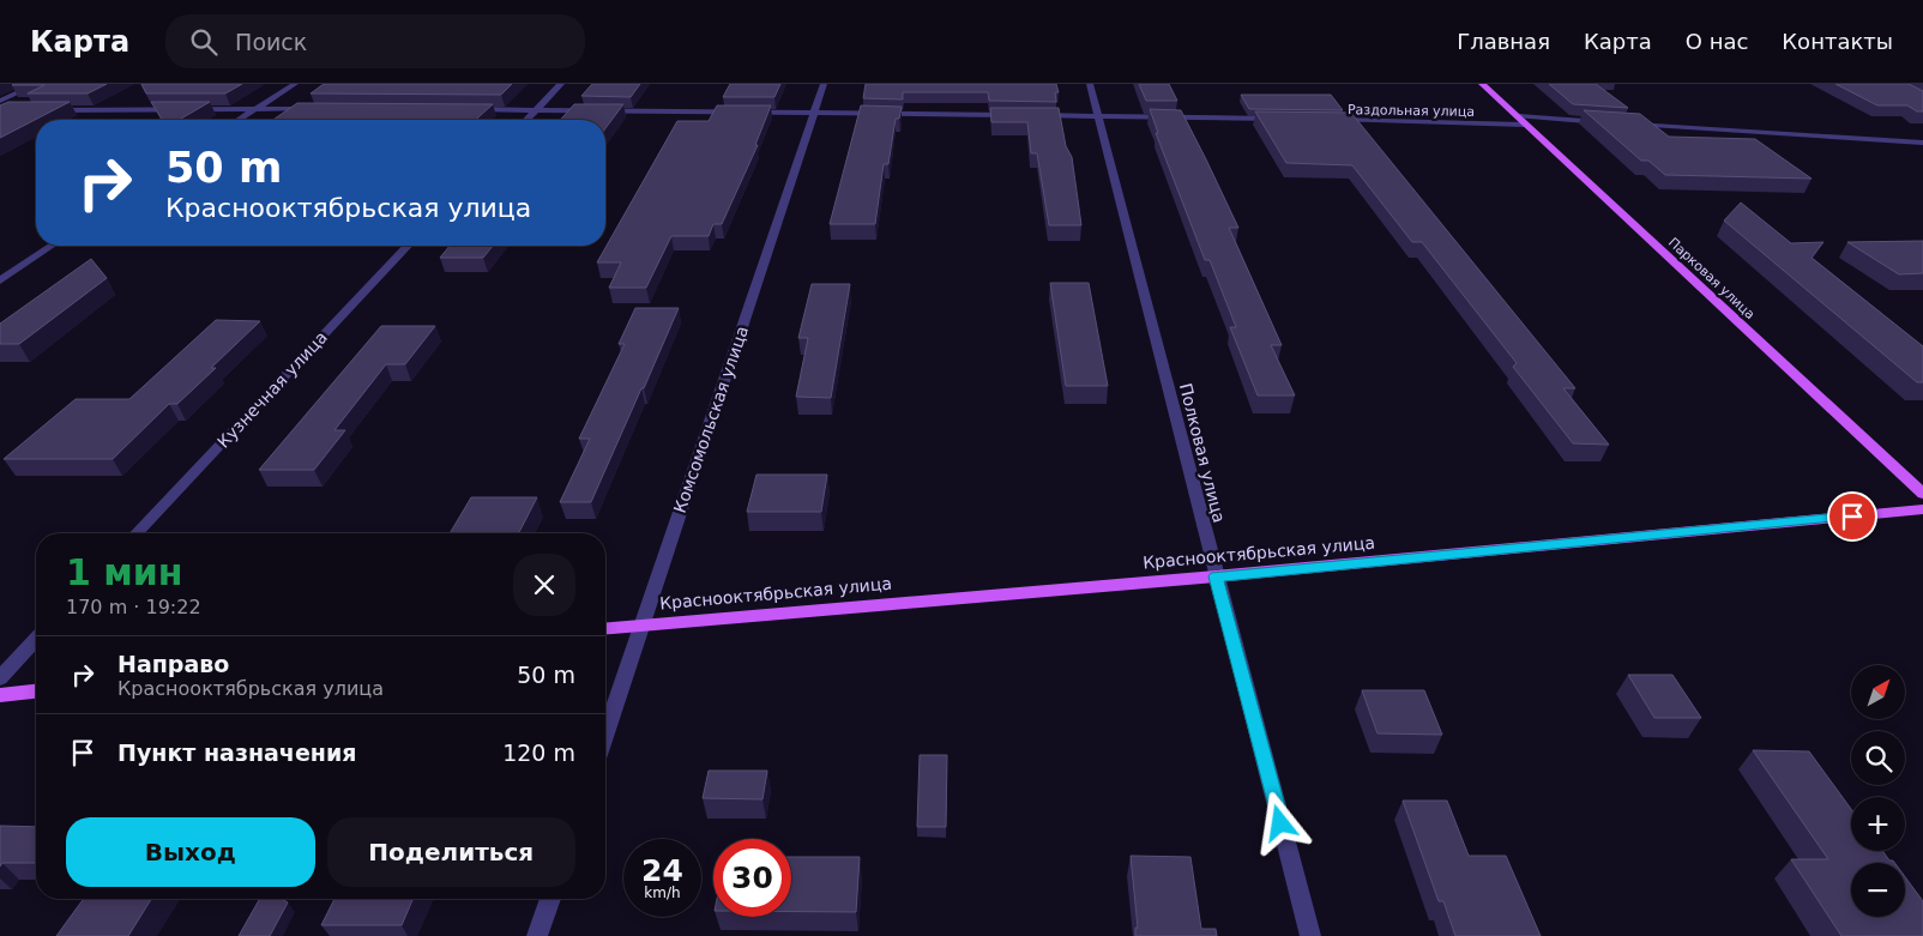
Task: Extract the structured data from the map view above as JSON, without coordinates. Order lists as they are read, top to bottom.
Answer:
{
  "streets": {
    "main road": ["Парковая улица", "Краснооктябрьская улица"],
    "street": [
      "Раздольная улица",
      "Кузнечная улица",
      "Комсомольская улица",
      "Полковая улица"
    ]
  },
  "crossings": [
    ["Раздольная улица", "Парковая улица"],
    ["Комсомольская улица", "Краснооктябрьская улица"],
    ["Полковая улица", "Краснооктябрьская улица"]
  ],
  "north": "top right",
  "page": {
    "header": "Карта",
    "search": "Поиск",
    "nav": [
      "Главная",
      "Карта",
      "О нас",
      "Контакты"
    ],
    "turn": ["50 m", "Краснооктябрьская улица"],
    "heading": ["1 мин", "170 m · 19:22"],
    "list": [
      {
        "name": "Направо",
        "note": "Краснооктябрьская улица",
        "value": "50 m"
      },
      {
        "name": "Пункт назначения",
        "value": "120 m"
      }
    ],
    "map_buttons": ["+", "−"],
    "buttons": ["Выход", "Поделиться"],
    "speed": "24 km/h",
    "limit": "30"
  }
}
